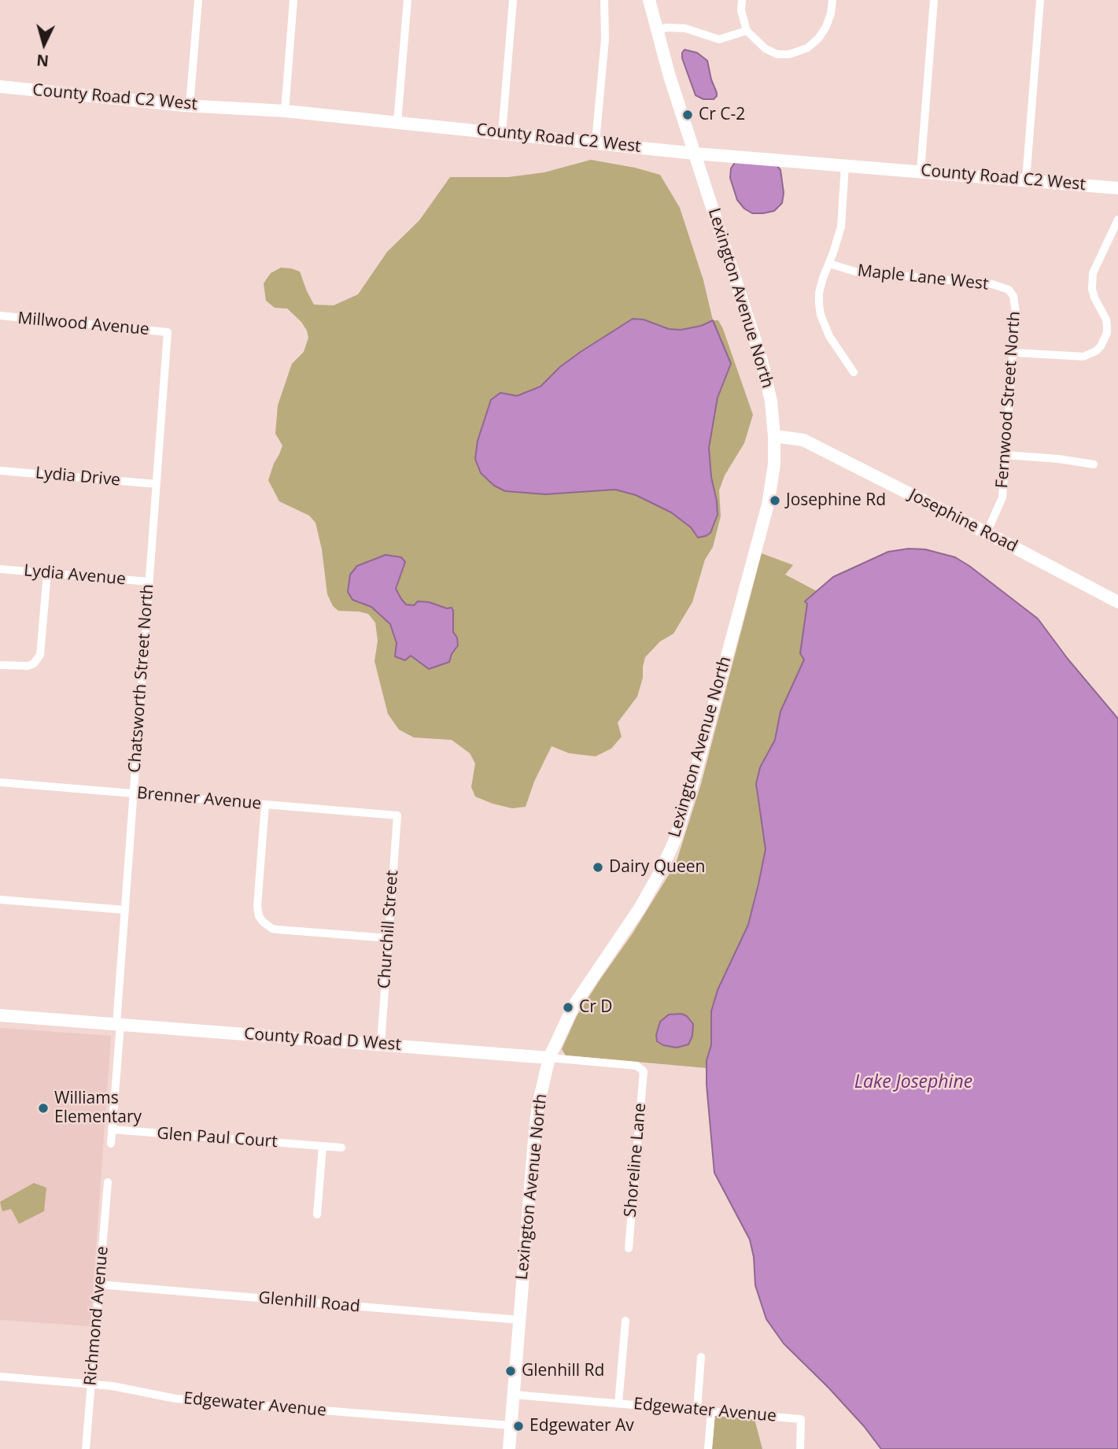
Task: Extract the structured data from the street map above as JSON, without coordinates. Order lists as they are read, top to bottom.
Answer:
{
  "streets": {
    "street": [
      "County Road C2 West",
      "Maple Lane West",
      "Lexington Avenue North",
      "Millwood Avenue",
      "Fernwood Street North",
      "Lydia Drive",
      "Josephine Road",
      "Lydia Avenue",
      "Chatsworth Street North",
      "Brenner Avenue",
      "Churchill Street",
      "County Road D West",
      "Glen Paul Court",
      "Shoreline Lane",
      "Glenhill Road",
      "Richmond Avenue",
      "Edgewater Avenue"
    ]
  },
  "crossings": [
    ["County Road C2 West", "Lexington Avenue North"],
    ["Maple Lane West", "Fernwood Street North"],
    ["Lexington Avenue North", "Josephine Road"],
    ["Lexington Avenue North", "County Road D West"],
    ["Lexington Avenue North", "Glenhill Road"],
    ["Lexington Avenue North", "Edgewater Avenue"],
    ["Millwood Avenue", "Chatsworth Street North"],
    ["Fernwood Street North", "Josephine Road"],
    ["Lydia Drive", "Chatsworth Street North"],
    ["Lydia Avenue", "Chatsworth Street North"],
    ["Chatsworth Street North", "Brenner Avenue"],
    ["Chatsworth Street North", "County Road D West"],
    ["Brenner Avenue", "Churchill Street"],
    ["Churchill Street", "County Road D West"],
    ["County Road D West", "Shoreline Lane"],
    ["Glenhill Road", "Richmond Avenue"],
    ["Richmond Avenue", "Edgewater Avenue"]
  ],
  "water": ["Lake Josephine"],
  "places": [
    "Cr C-2",
    "Josephine Rd",
    "Dairy Queen",
    "Cr D",
    "Williams Elementary",
    "Glenhill Rd",
    "Edgewater Av"
  ],
  "north": "bottom"
}
